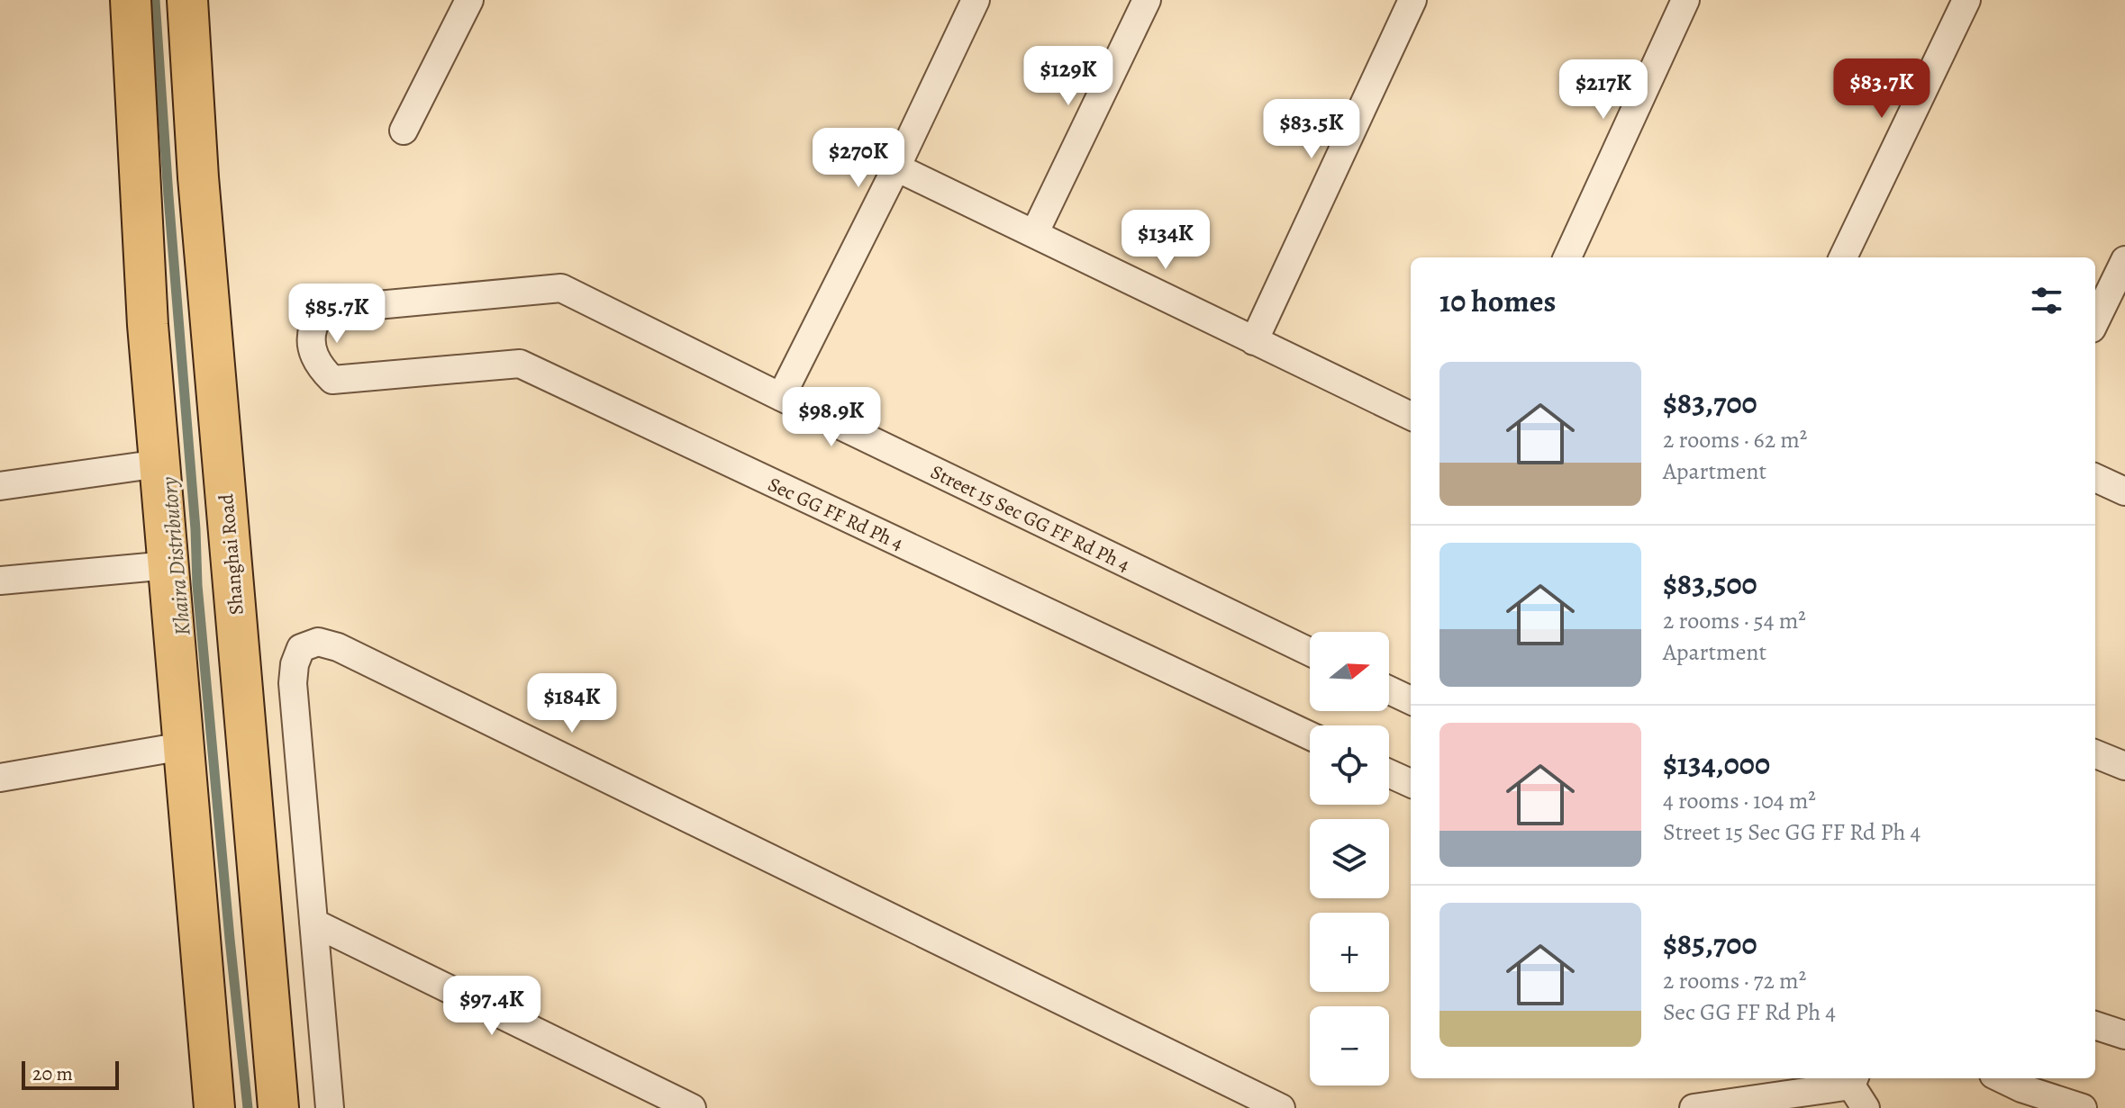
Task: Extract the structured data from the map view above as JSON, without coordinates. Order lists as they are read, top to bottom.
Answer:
{
  "streets": {
    "main road": ["Shanghai Road"],
    "street": ["Sec GG FF Rd Ph 4", "Street 15 Sec GG FF Rd Ph 4"]
  },
  "crossings": [
    ["Sec GG FF Rd Ph 4", "Street 15 Sec GG FF Rd Ph 4"]
  ],
  "water": ["Khaira Distributory"],
  "scale_bar": "20 m",
  "north": "right",
  "page": {
    "price": [
      "$129K",
      "$83.7K",
      "$217K",
      "$83.5K",
      "$270K",
      "$134K",
      "$85.7K",
      "$98.9K",
      "$184K",
      "$97.4K"
    ],
    "heading": "10 homes",
    "list": [
      {
        "name": "$83,700",
        "note": "2 rooms · 62 m² · Apartment"
      },
      {
        "name": "$83,500",
        "note": "2 rooms · 54 m² · Apartment"
      },
      {
        "name": "$134,000",
        "note": "4 rooms · 104 m² · Street 15 Sec GG FF Rd Ph 4"
      },
      {
        "name": "$85,700",
        "note": "2 rooms · 72 m² · Sec GG FF Rd Ph 4"
      }
    ],
    "map_buttons": ["+", "−"],
    "scale": "20 m"
  }
}
